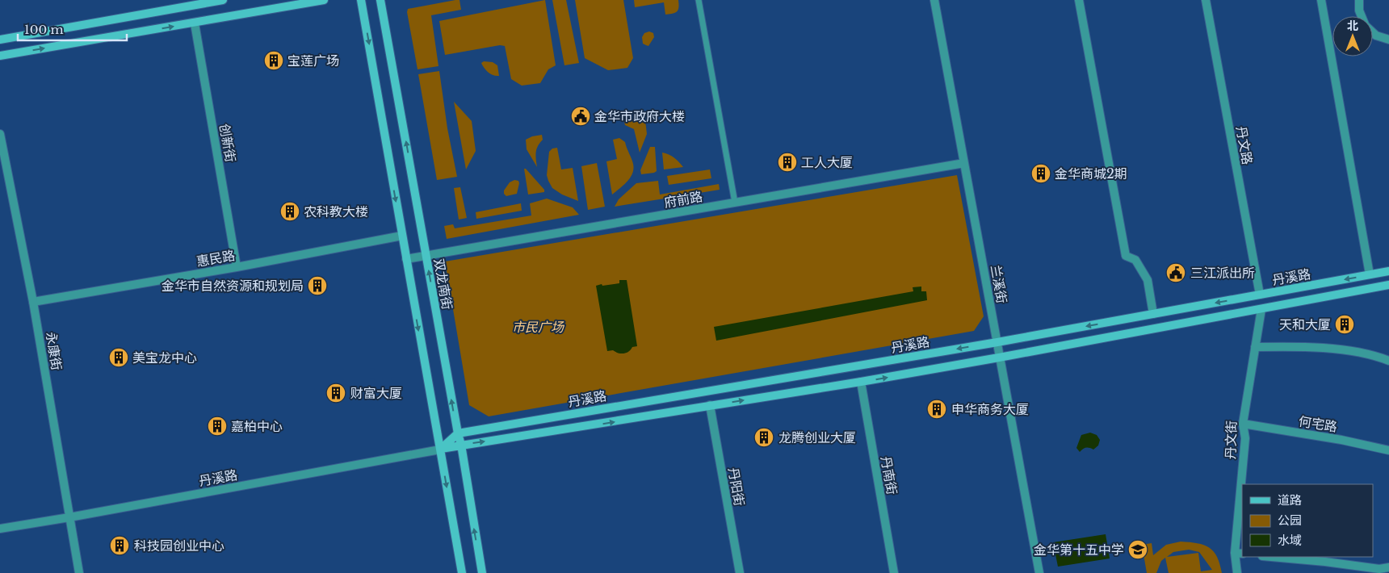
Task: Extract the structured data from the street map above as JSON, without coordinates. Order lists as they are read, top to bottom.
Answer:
{
  "streets": {
    "main road": ["丹溪路", "双龙南街"],
    "street": [
      "创新街",
      "丹文路",
      "府前路",
      "惠民路",
      "兰溪街",
      "永康街",
      "何宅路",
      "丹文街",
      "丹南街",
      "丹阳街"
    ]
  },
  "crossings": [
    ["创新街", "惠民路"],
    ["丹文路", "丹溪路"],
    ["府前路", "双龙南街"],
    ["府前路", "兰溪街"],
    ["惠民路", "永康街"],
    ["丹溪路", "双龙南街"],
    ["丹溪路", "兰溪街"],
    ["丹溪路", "永康街"],
    ["丹溪路", "丹文街"],
    ["丹溪路", "丹南街"],
    ["丹溪路", "丹阳街"],
    ["何宅路", "丹文街"]
  ],
  "parks": ["市民广场"],
  "places": {
    "building": [
      "宝莲广场",
      "工人大厦",
      "金华商城2期",
      "农科教大楼",
      "金华市自然资源和规划局",
      "天和大厦",
      "美宝龙中心",
      "财富大厦",
      "申华商务大厦",
      "嘉柏中心",
      "龙腾创业大厦",
      "科技园创业中心"
    ],
    "public building": ["金华市政府大楼", "三江派出所"],
    "school or university": ["金华第十五中学"]
  },
  "legend": ["道路", "公园", "水域"],
  "scale_bar": "100 m",
  "north": "top"
}
